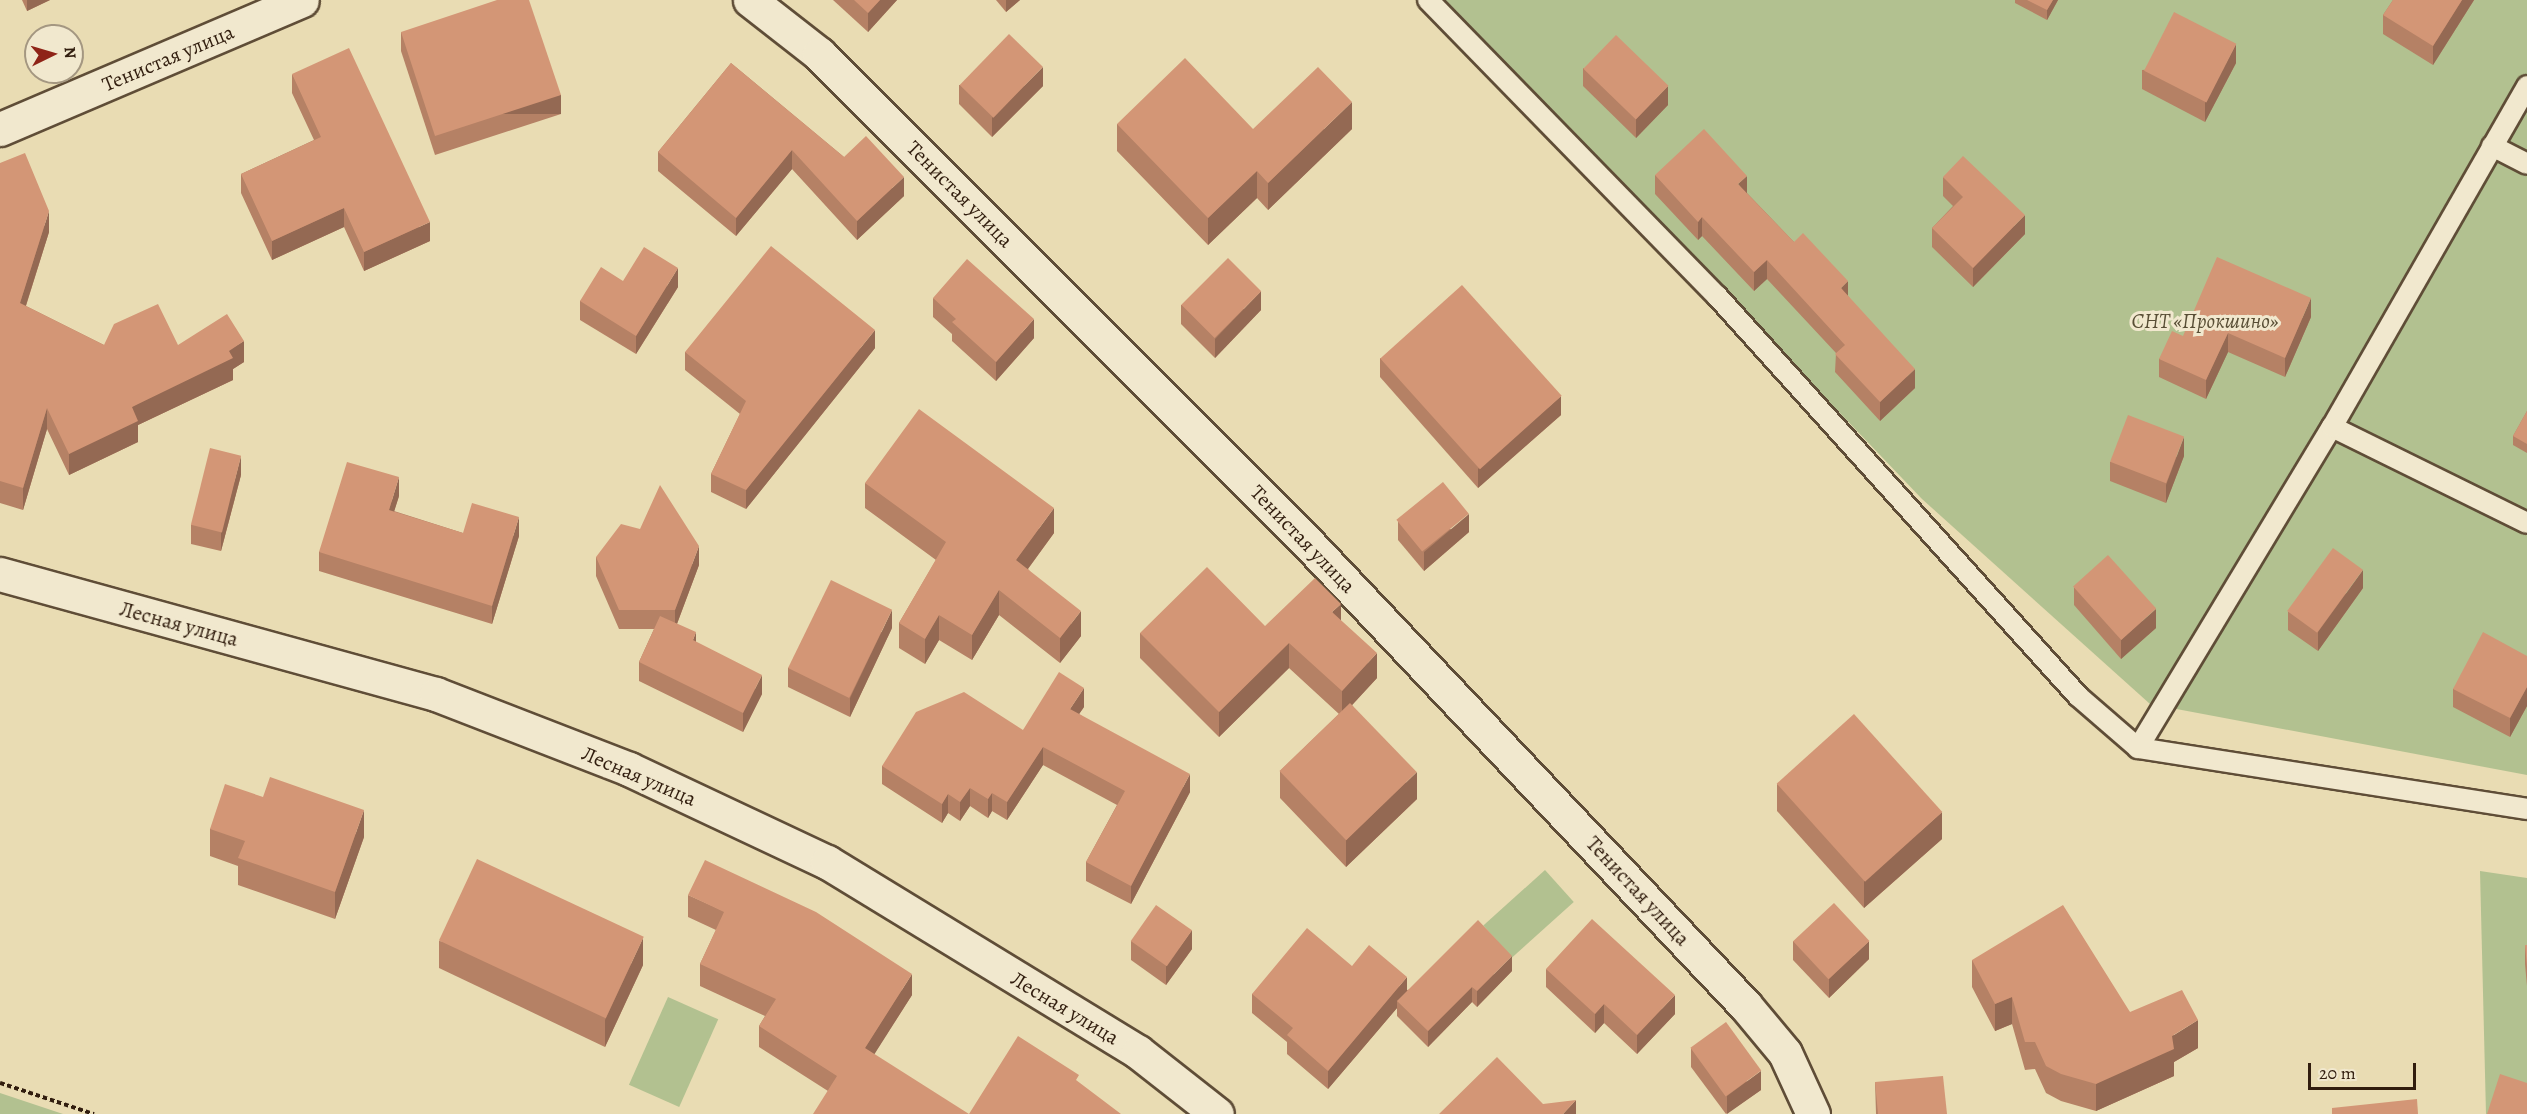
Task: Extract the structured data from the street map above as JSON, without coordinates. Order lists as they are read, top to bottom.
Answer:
{
  "streets": {
    "street": ["Тенистая улица", "Лесная улица"]
  },
  "parks": ["СНТ «Прокшино»"],
  "scale_bar": "20 m",
  "north": "right"
}
